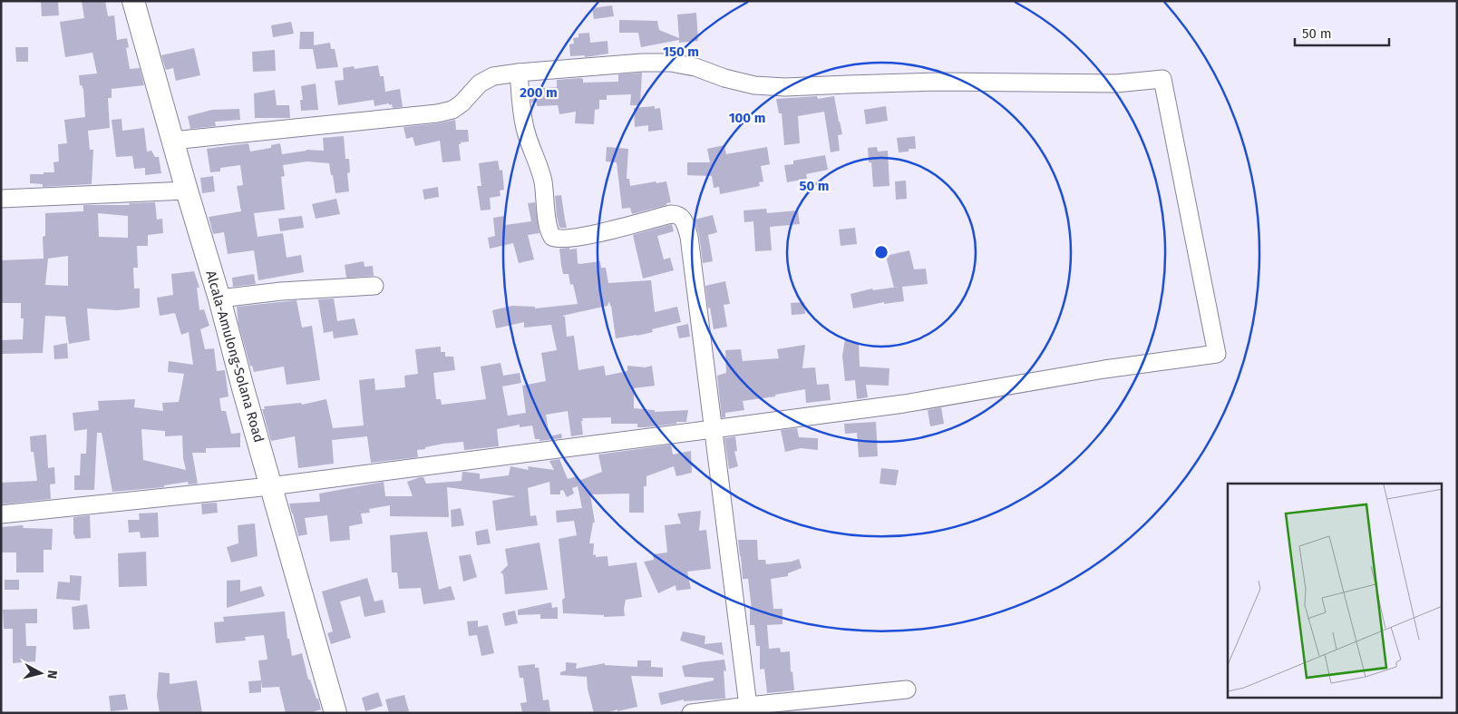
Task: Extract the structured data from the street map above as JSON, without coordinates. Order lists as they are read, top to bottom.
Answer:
{
  "streets": {
    "main road": ["Alcala-Amulong-Solana Road"]
  },
  "scale_bar": "50 m",
  "north": "right",
  "rings": [
    "150 m",
    "200 m",
    "100 m",
    "50 m"
  ]
}
